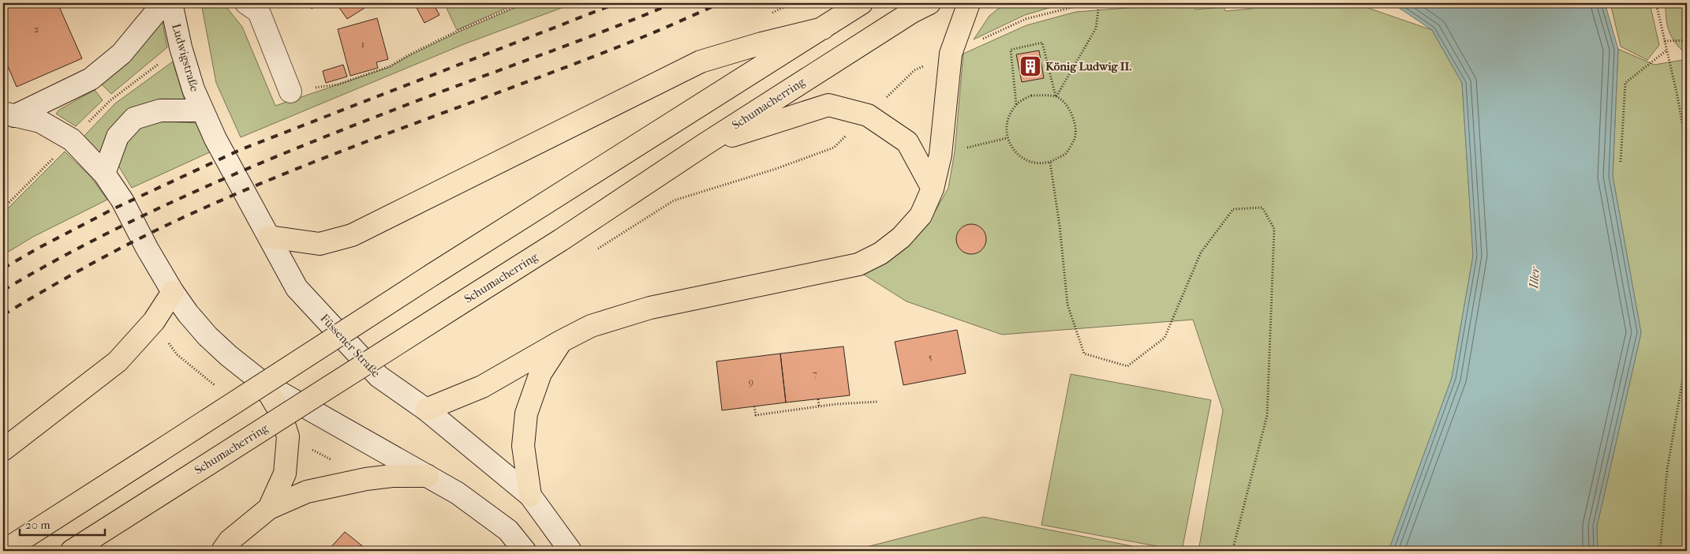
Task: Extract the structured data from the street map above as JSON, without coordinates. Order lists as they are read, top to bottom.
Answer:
{
  "streets": {
    "main road": ["Ludwigstraße", "Schumacherring", "Füssener Straße"]
  },
  "crossings": [
    ["Ludwigstraße", "Füssener Straße"]
  ],
  "water": ["Iller"],
  "places": {
    "building": ["König Ludwig II."]
  },
  "house_numbers": [
    "2",
    "1",
    "5",
    "7",
    "9"
  ],
  "scale_bar": "20 m"
}
